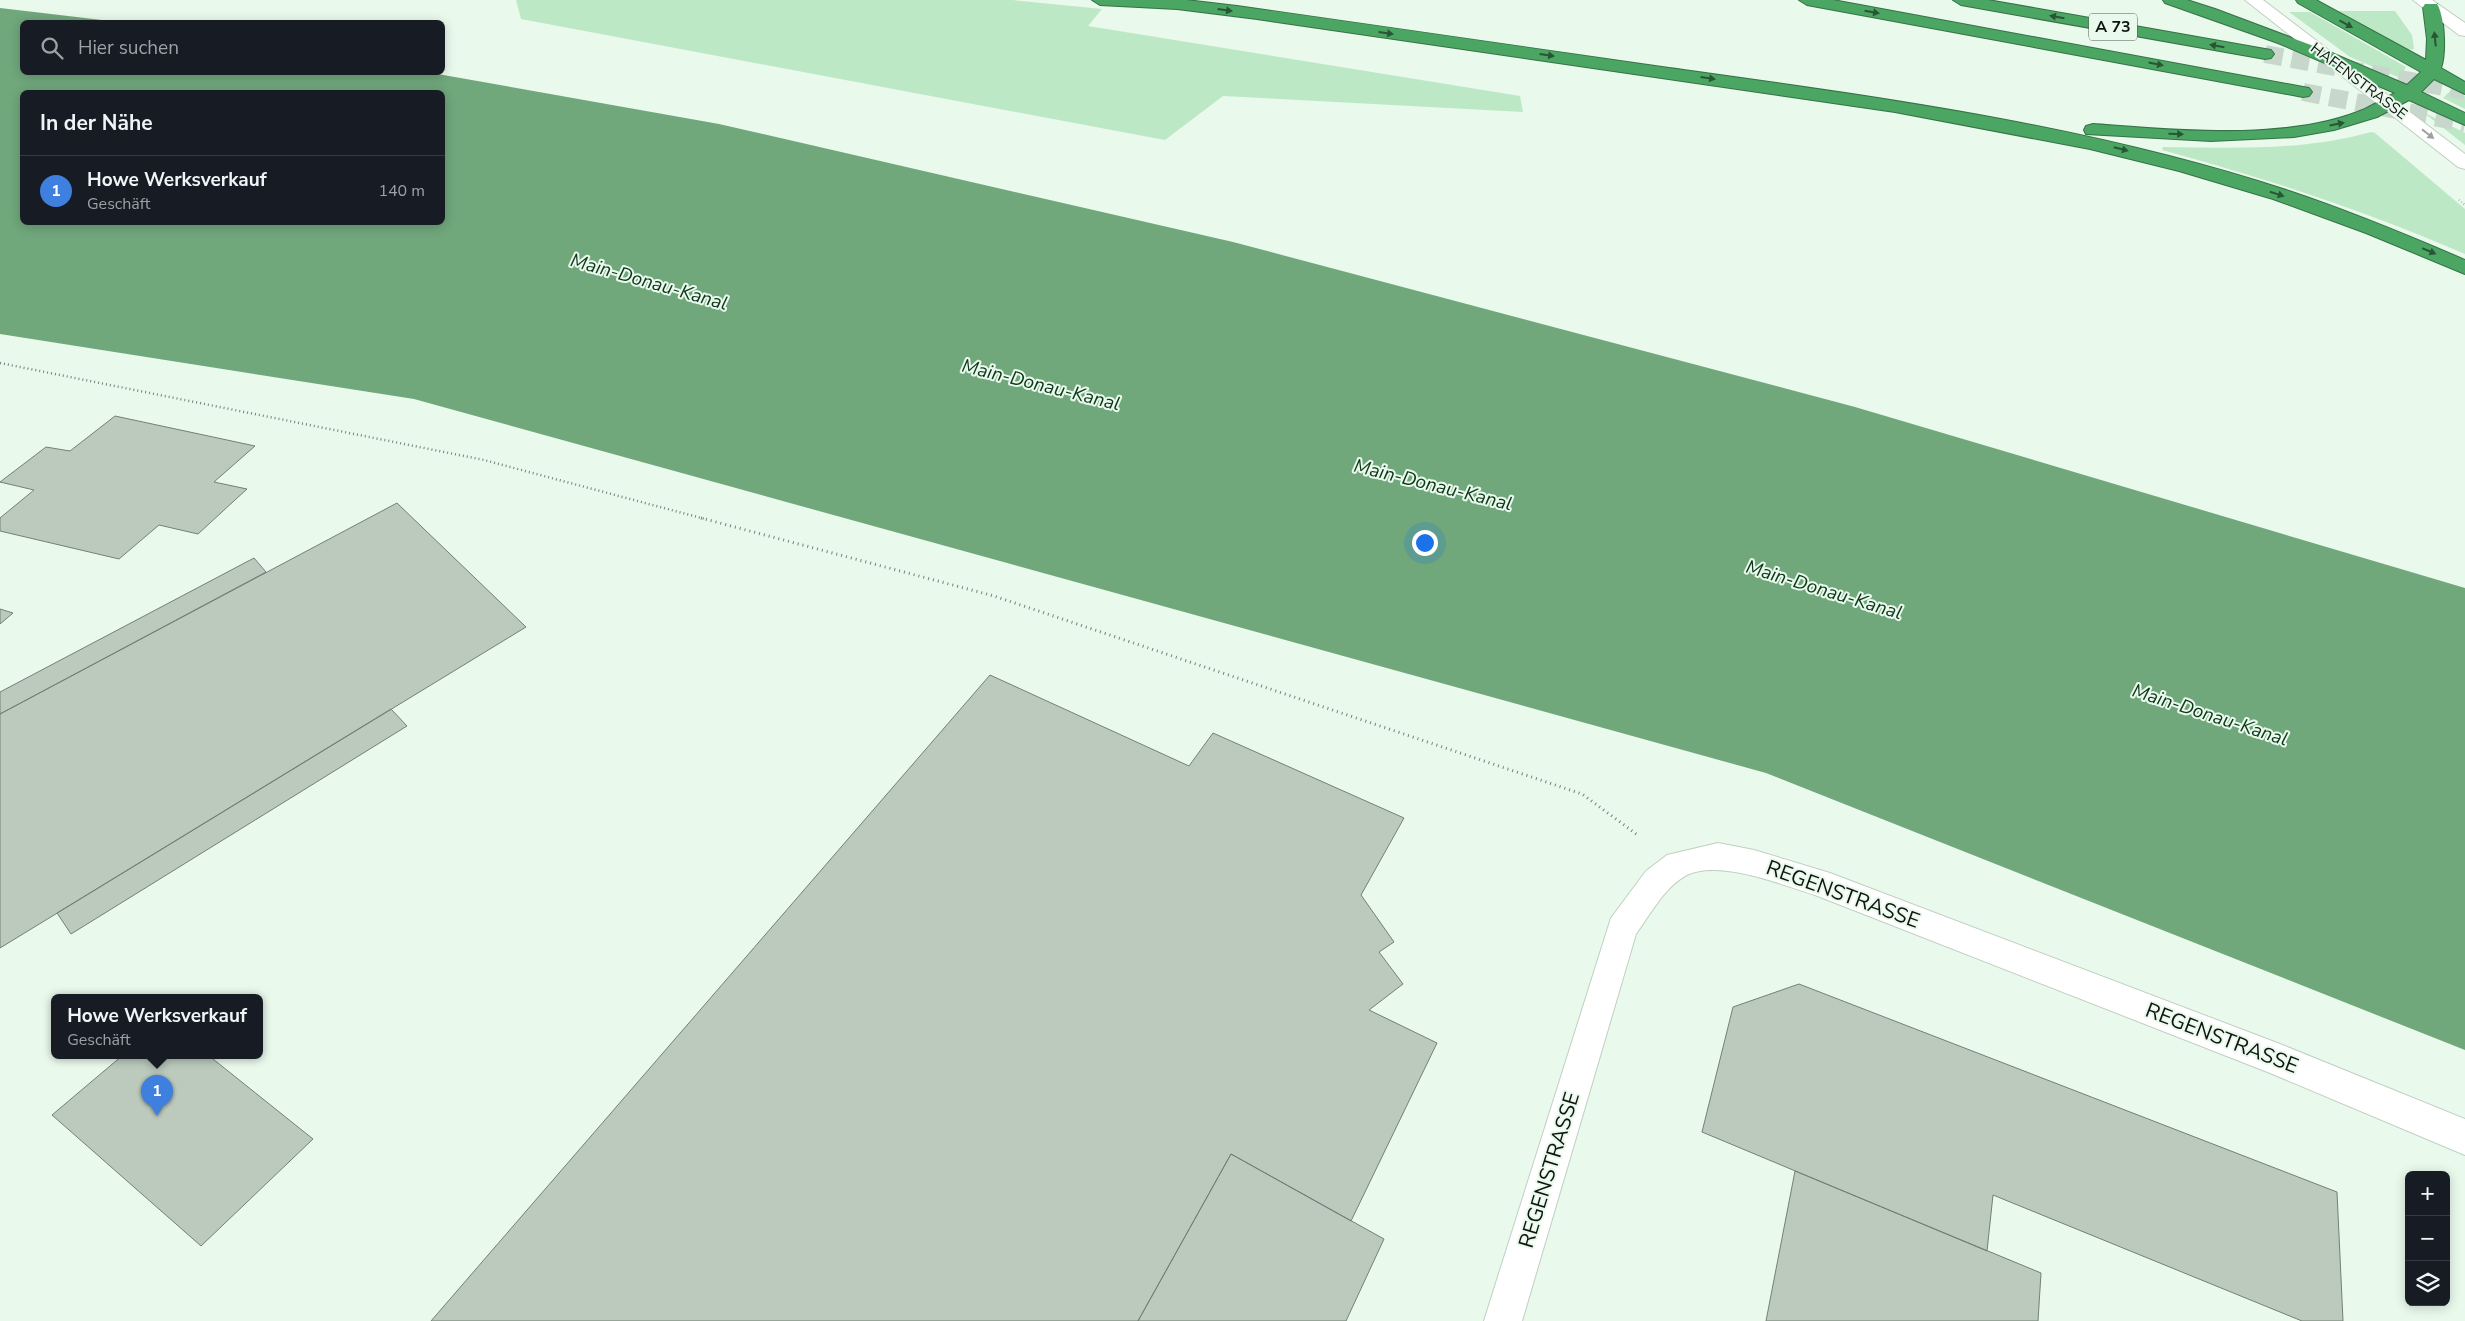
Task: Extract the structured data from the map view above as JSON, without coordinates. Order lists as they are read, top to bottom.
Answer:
{
  "streets": {
    "highway": ["A 73"],
    "street": ["HAFENSTRASSE", "REGENSTRASSE"]
  },
  "one_way": ["HAFENSTRASSE"],
  "water": ["Main-Donau-Kanal"],
  "page": {
    "search": "Hier suchen",
    "heading": "In der Nähe",
    "list": [
      {
        "mark": "1",
        "name": "Howe Werksverkauf",
        "note": "Geschäft",
        "value": "140 m"
      }
    ],
    "popup": ["Howe Werksverkauf", "Geschäft"],
    "pins": "1",
    "map_buttons": ["+", "−"]
  }
}
